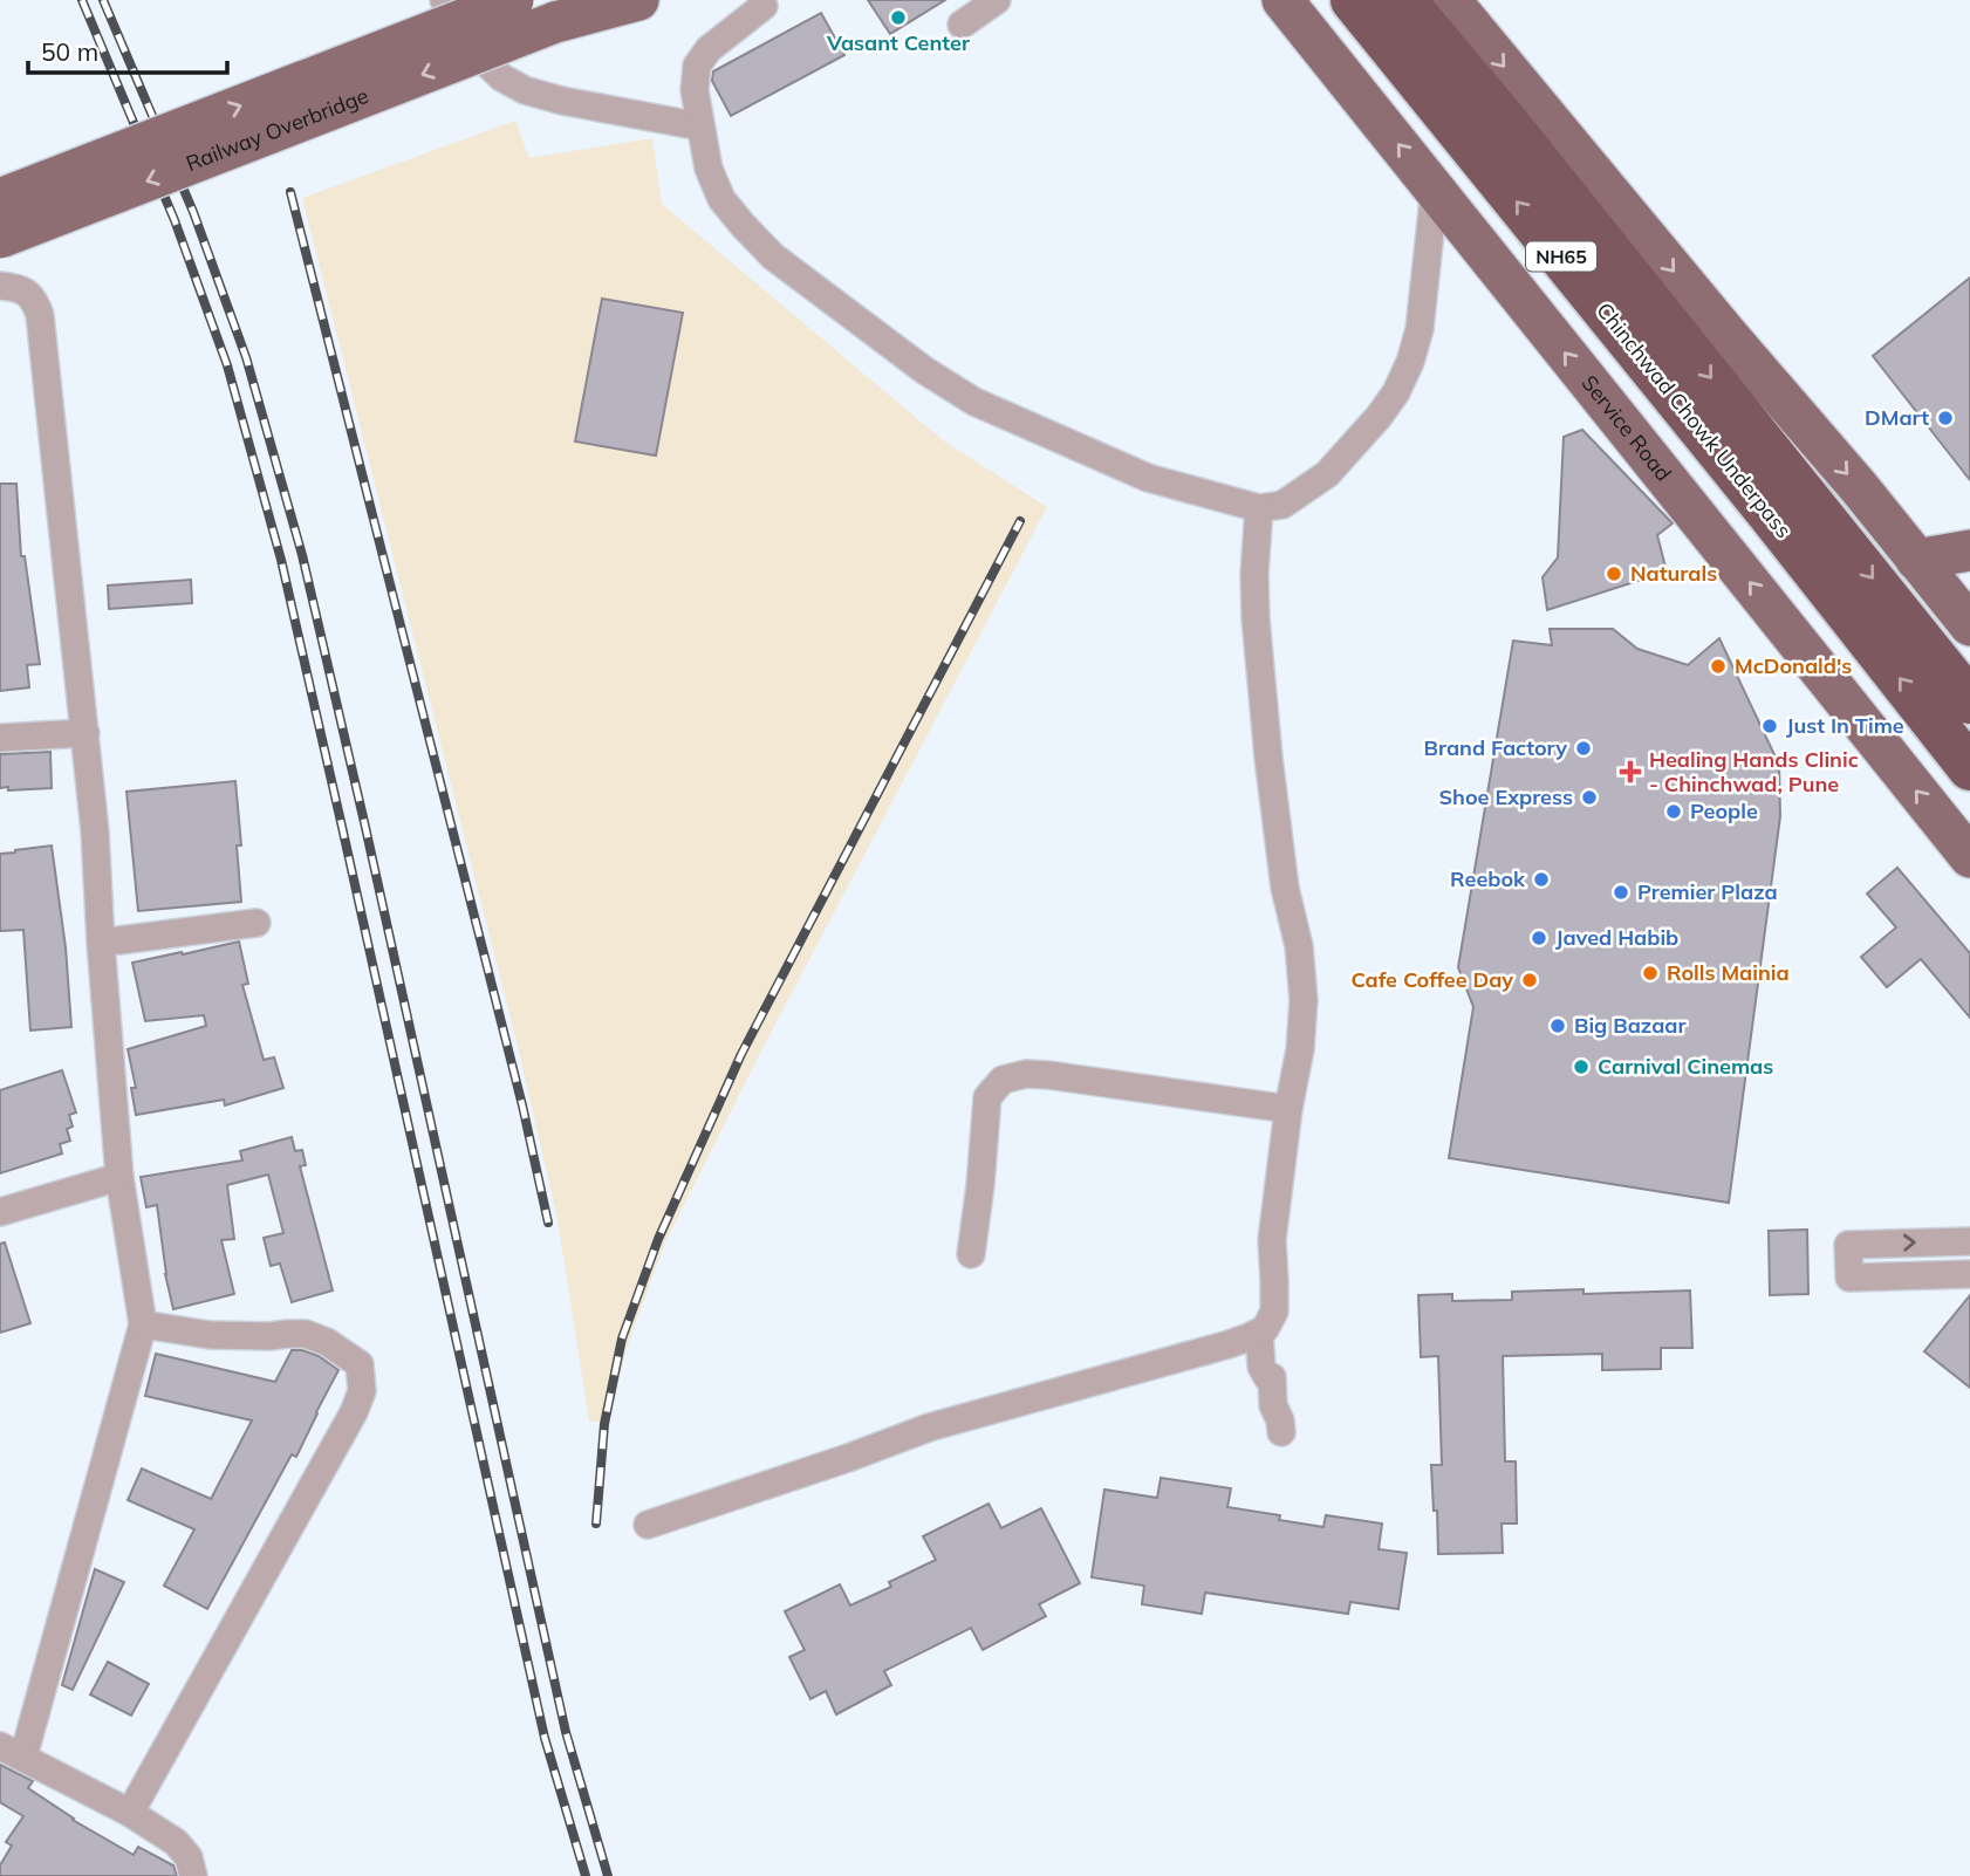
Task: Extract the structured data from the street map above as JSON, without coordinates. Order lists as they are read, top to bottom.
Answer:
{
  "streets": {
    "highway": ["NH65", "Chinchwad Chowk Underpass"],
    "main road": ["Railway Overbridge", "Service Road"]
  },
  "places": {
    "other": [
      "Vasant Center",
      "DMart",
      "Naturals",
      "McDonald's",
      "Just In Time",
      "Brand Factory",
      "Shoe Express",
      "People",
      "Reebok",
      "Premier Plaza",
      "Javed Habib",
      "Rolls Mainia",
      "Cafe Coffee Day",
      "Big Bazaar",
      "Carnival Cinemas"
    ],
    "health": ["Healing Hands Clinic - Chinchwad, Pune"]
  },
  "scale_bar": "50 m"
}
